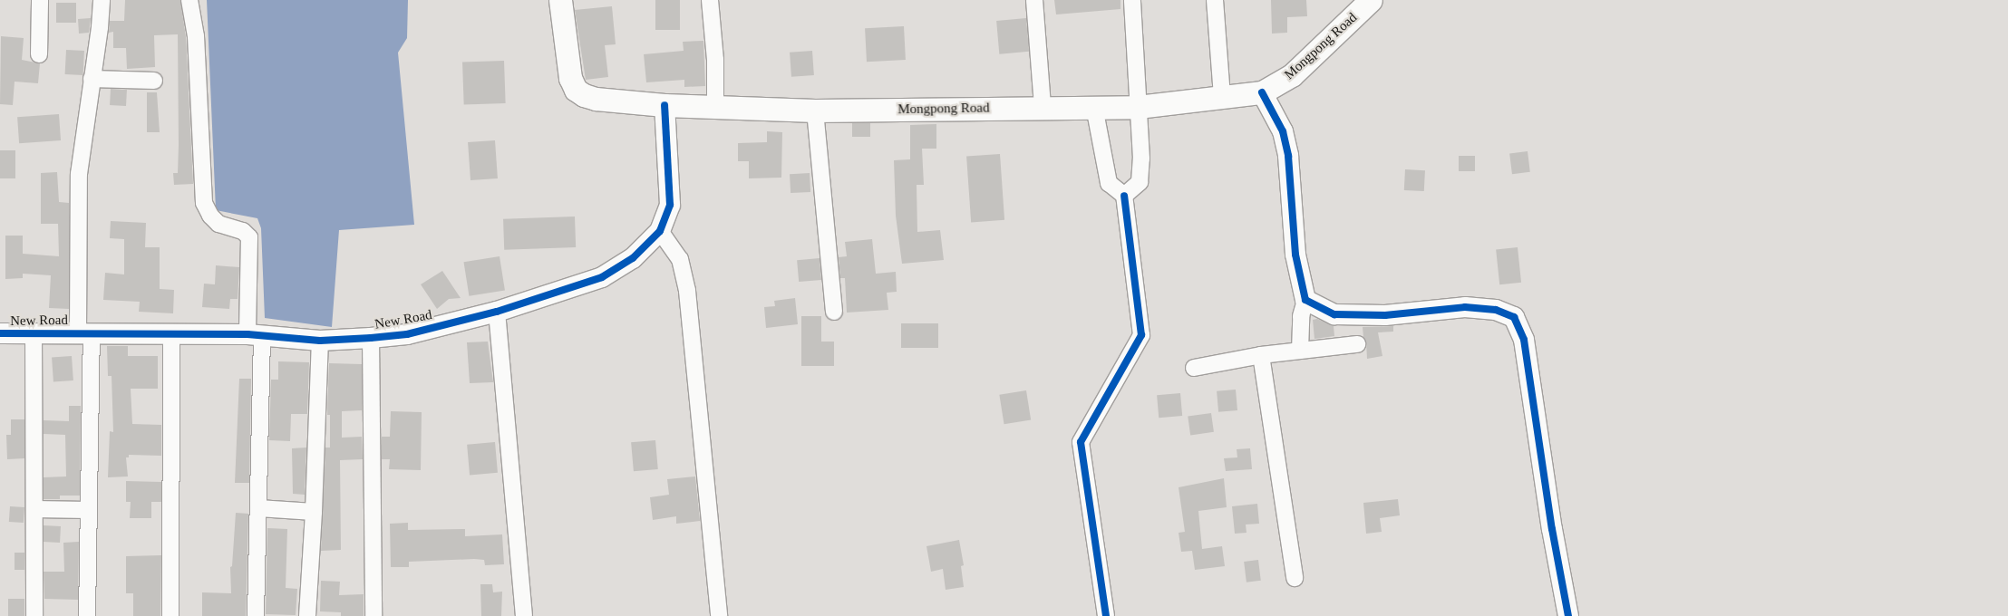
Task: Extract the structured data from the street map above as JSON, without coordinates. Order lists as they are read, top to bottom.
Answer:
{
  "streets": {
    "main road": ["Mongpong Road"],
    "street": ["New Road"]
  },
  "crossings": [
    ["Mongpong Road", "New Road"]
  ]
}
